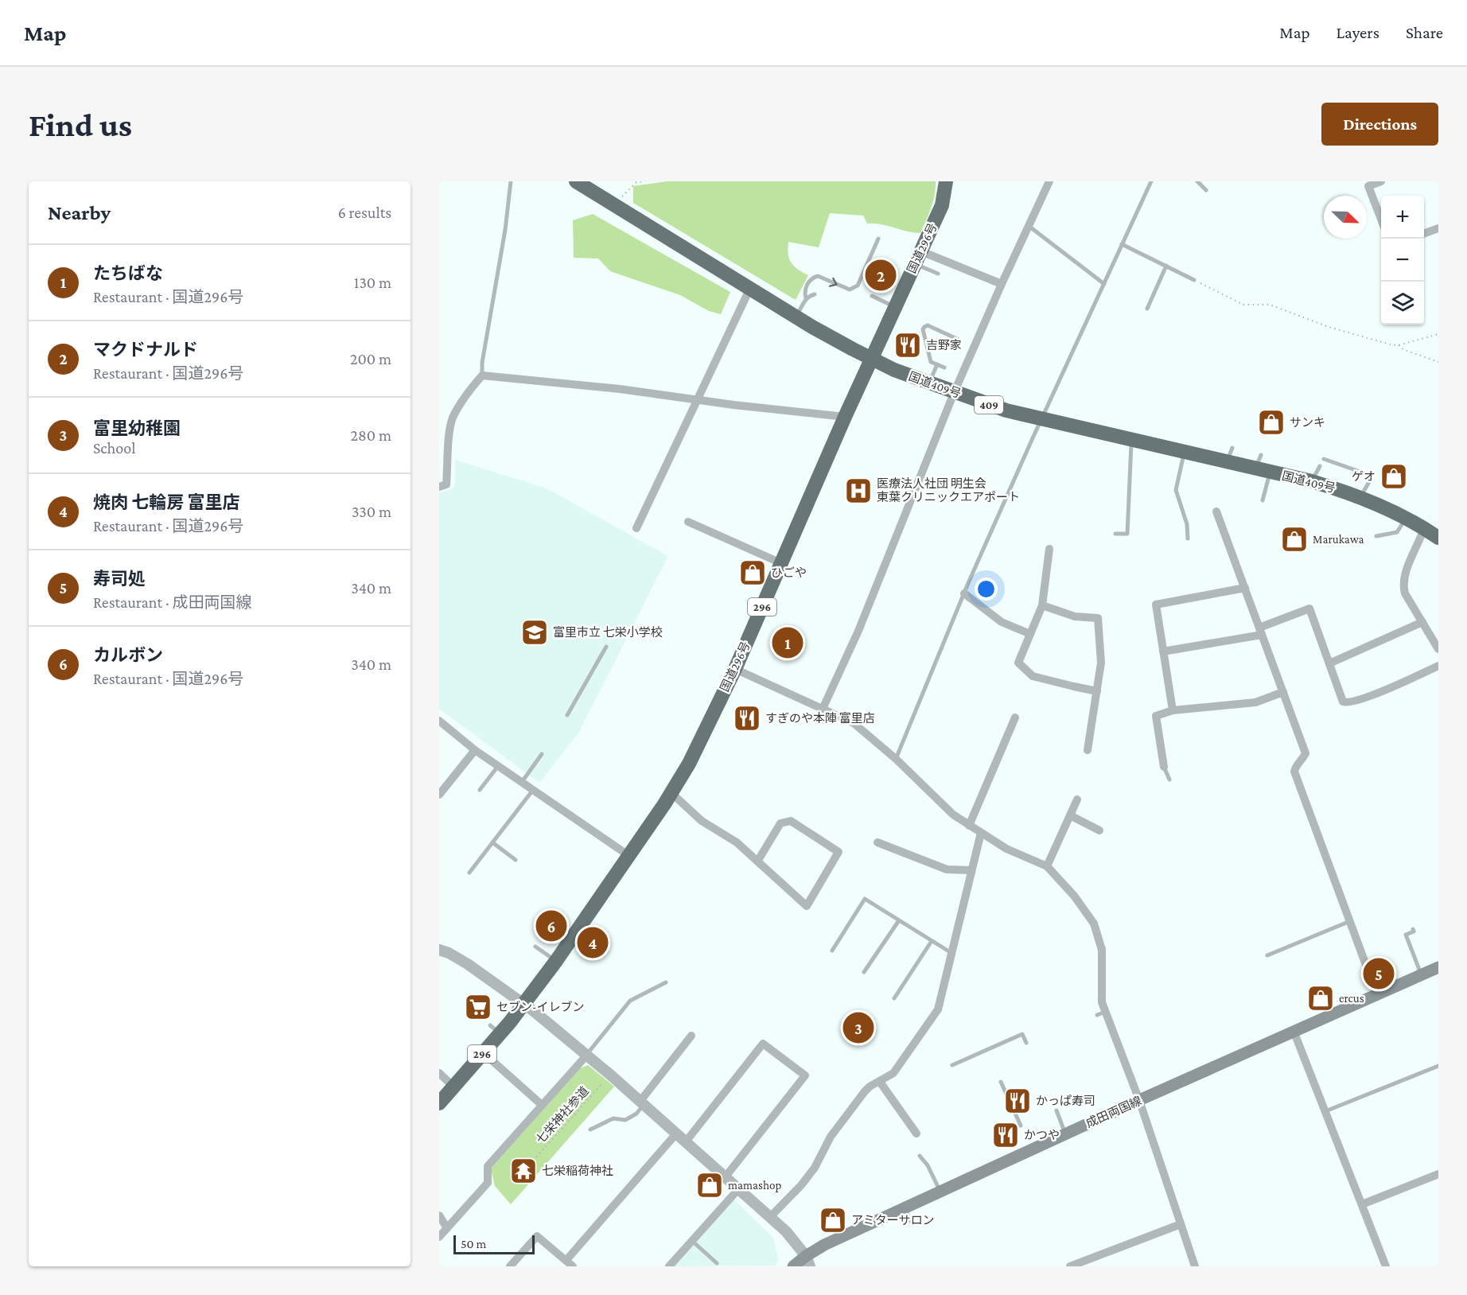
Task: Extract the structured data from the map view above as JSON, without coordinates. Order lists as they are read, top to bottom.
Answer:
{
  "streets": {
    "highway": [
      "国道296号",
      "国道409号",
      "409",
      "296"
    ],
    "main road": ["成田両国線"],
    "path": ["七栄神社参道"]
  },
  "crossings": [
    ["国道296号", "国道409号"]
  ],
  "places": {
    "restaurant": [
      "吉野家",
      "すぎのや本陣 富里店",
      "かっぱ寿司",
      "かつや"
    ],
    "shop": [
      "サンキ",
      "ゲオ",
      "Marukawa",
      "ひごや",
      "ercus",
      "mamashop",
      "アミターサロン"
    ],
    "hospital": ["医療法人社団 明生会 東葉クリニックエアポート"],
    "school or university": ["富里市立 七栄小学校"],
    "supermarket": ["セブン-イレブン"],
    "temple": ["七栄稲荷神社"]
  },
  "scale_bar": "50 m",
  "north": "bottom right",
  "page": {
    "header": "Map",
    "nav": ["Map", "Layers", "Share"],
    "buttons": "Directions",
    "title": "Find us",
    "heading": ["Nearby", "6 results"],
    "map_buttons": ["+", "−"],
    "list": [
      {
        "mark": "1",
        "name": "たちばな",
        "note": "Restaurant · 国道296号",
        "value": "130 m"
      },
      {
        "mark": "2",
        "name": "マクドナルド",
        "note": "Restaurant · 国道296号",
        "value": "200 m"
      },
      {
        "mark": "3",
        "name": "富里幼稚園",
        "note": "School",
        "value": "280 m"
      },
      {
        "mark": "4",
        "name": "焼肉 七輪房 富里店",
        "note": "Restaurant · 国道296号",
        "value": "330 m"
      },
      {
        "mark": "5",
        "name": "寿司処",
        "note": "Restaurant · 成田両国線",
        "value": "340 m"
      },
      {
        "mark": "6",
        "name": "カルボン",
        "note": "Restaurant · 国道296号",
        "value": "340 m"
      }
    ],
    "pins": [
      "2",
      "1",
      "6",
      "4",
      "5",
      "3"
    ],
    "scale": "50 m"
  }
}
